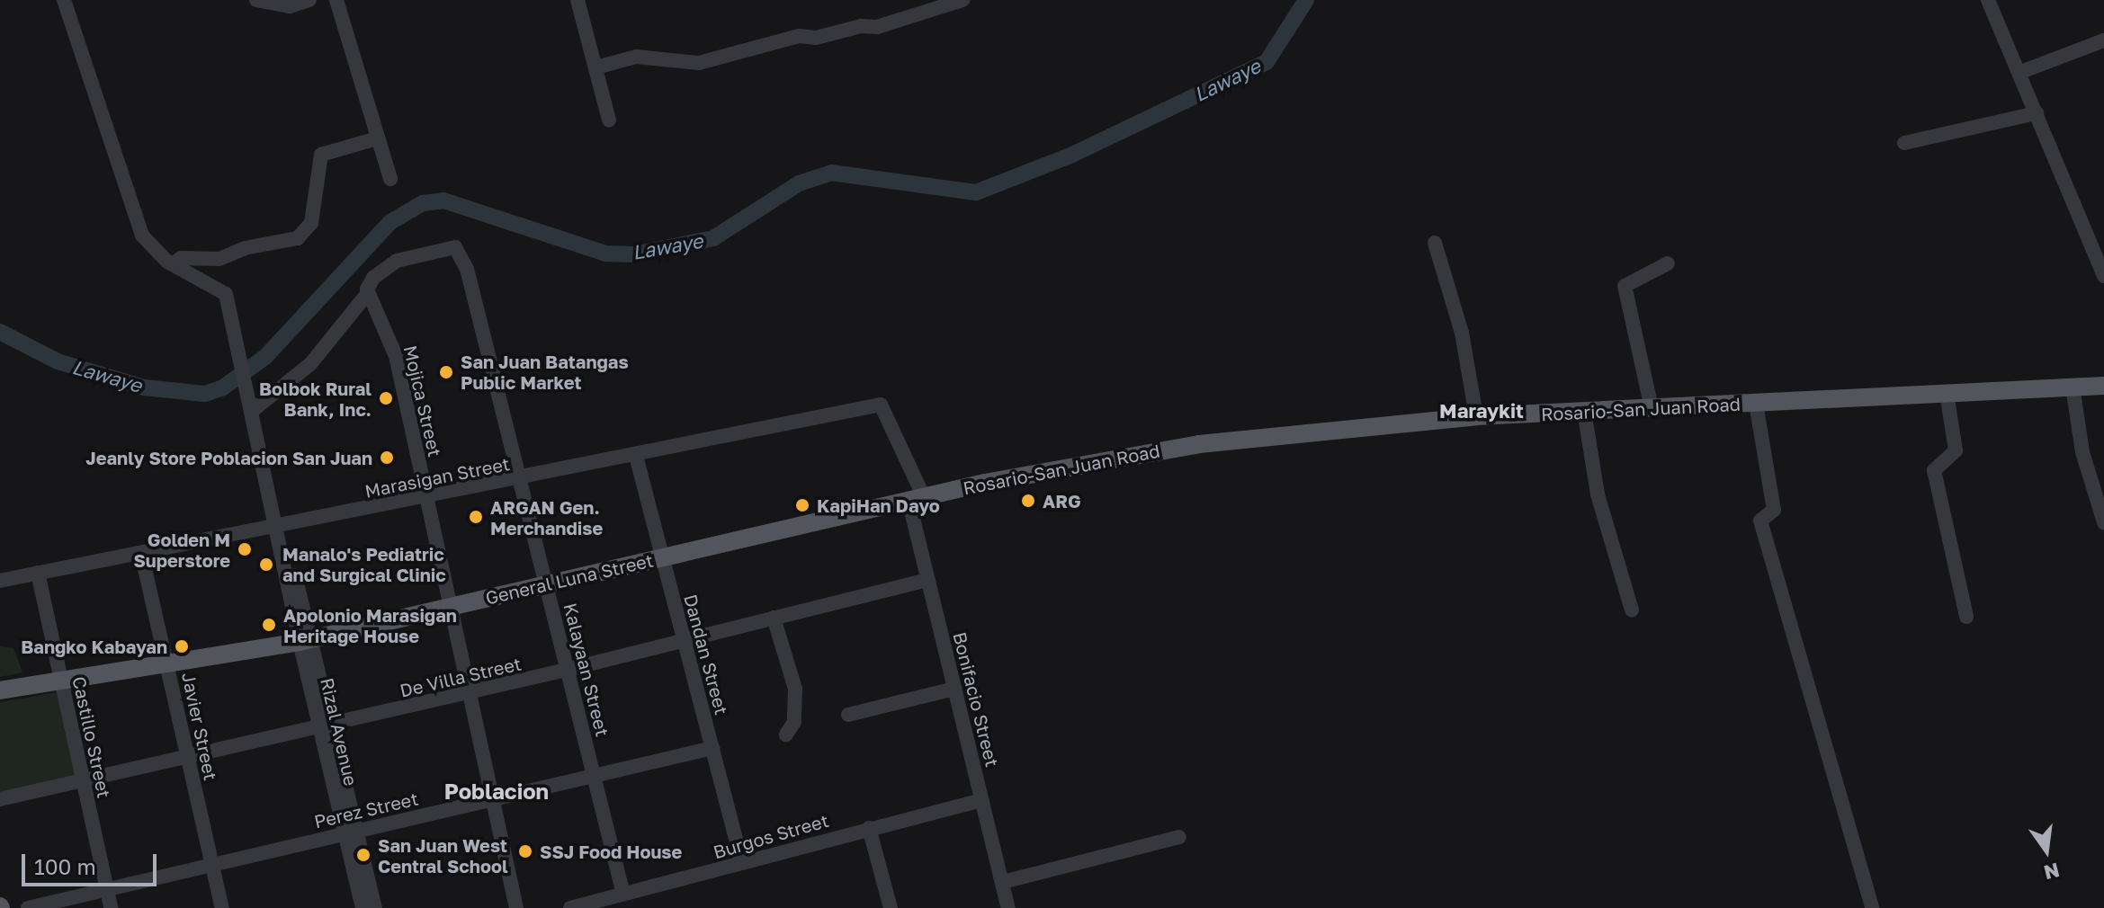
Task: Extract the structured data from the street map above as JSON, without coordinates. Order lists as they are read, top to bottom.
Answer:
{
  "streets": {
    "main road": ["Rosario-San Juan Road", "General Luna Street"],
    "street": [
      "Mojica Street",
      "Marasigan Street",
      "Dandan Street",
      "Kalayaan Street",
      "De Villa Street",
      "Bonifacio Street",
      "Javier Street",
      "Rizal Avenue",
      "Castillo Street",
      "Perez Street",
      "Burgos Street"
    ]
  },
  "crossings": [
    ["Mojica Street", "Marasigan Street"],
    ["Mojica Street", "General Luna Street"],
    ["Mojica Street", "Kalayaan Street"],
    ["Mojica Street", "De Villa Street"],
    ["Mojica Street", "Perez Street"],
    ["Rosario-San Juan Road", "General Luna Street"],
    ["Rosario-San Juan Road", "Bonifacio Street"],
    ["Marasigan Street", "Dandan Street"],
    ["Marasigan Street", "Kalayaan Street"],
    ["Marasigan Street", "Bonifacio Street"],
    ["Marasigan Street", "Javier Street"],
    ["Marasigan Street", "Rizal Avenue"],
    ["Marasigan Street", "Castillo Street"],
    ["General Luna Street", "Dandan Street"],
    ["General Luna Street", "Kalayaan Street"],
    ["General Luna Street", "Bonifacio Street"],
    ["General Luna Street", "Javier Street"],
    ["General Luna Street", "Rizal Avenue"],
    ["General Luna Street", "Castillo Street"],
    ["Dandan Street", "De Villa Street"],
    ["Dandan Street", "Perez Street"],
    ["Dandan Street", "Burgos Street"],
    ["Kalayaan Street", "De Villa Street"],
    ["Kalayaan Street", "Perez Street"],
    ["Kalayaan Street", "Burgos Street"],
    ["De Villa Street", "Bonifacio Street"],
    ["De Villa Street", "Javier Street"],
    ["De Villa Street", "Rizal Avenue"],
    ["De Villa Street", "Castillo Street"],
    ["Bonifacio Street", "Burgos Street"],
    ["Javier Street", "Perez Street"],
    ["Rizal Avenue", "Perez Street"],
    ["Castillo Street", "Perez Street"]
  ],
  "districts": ["Maraykit", "Poblacion"],
  "water": ["Lawaye"],
  "places": [
    "San Juan Batangas Public Market",
    "Bolbok Rural Bank, Inc.",
    "Jeanly Store Poblacion San Juan",
    "ARG",
    "KapiHan Dayo",
    "ARGAN Gen. Merchandise",
    "Golden M Superstore",
    "Manalo's Pediatric and Surgical Clinic",
    "Apolonio Marasigan Heritage House",
    "Bangko Kabayan",
    "SSJ Food House",
    "San Juan West Central School"
  ],
  "scale_bar": "100 m",
  "north": "bottom"
}
